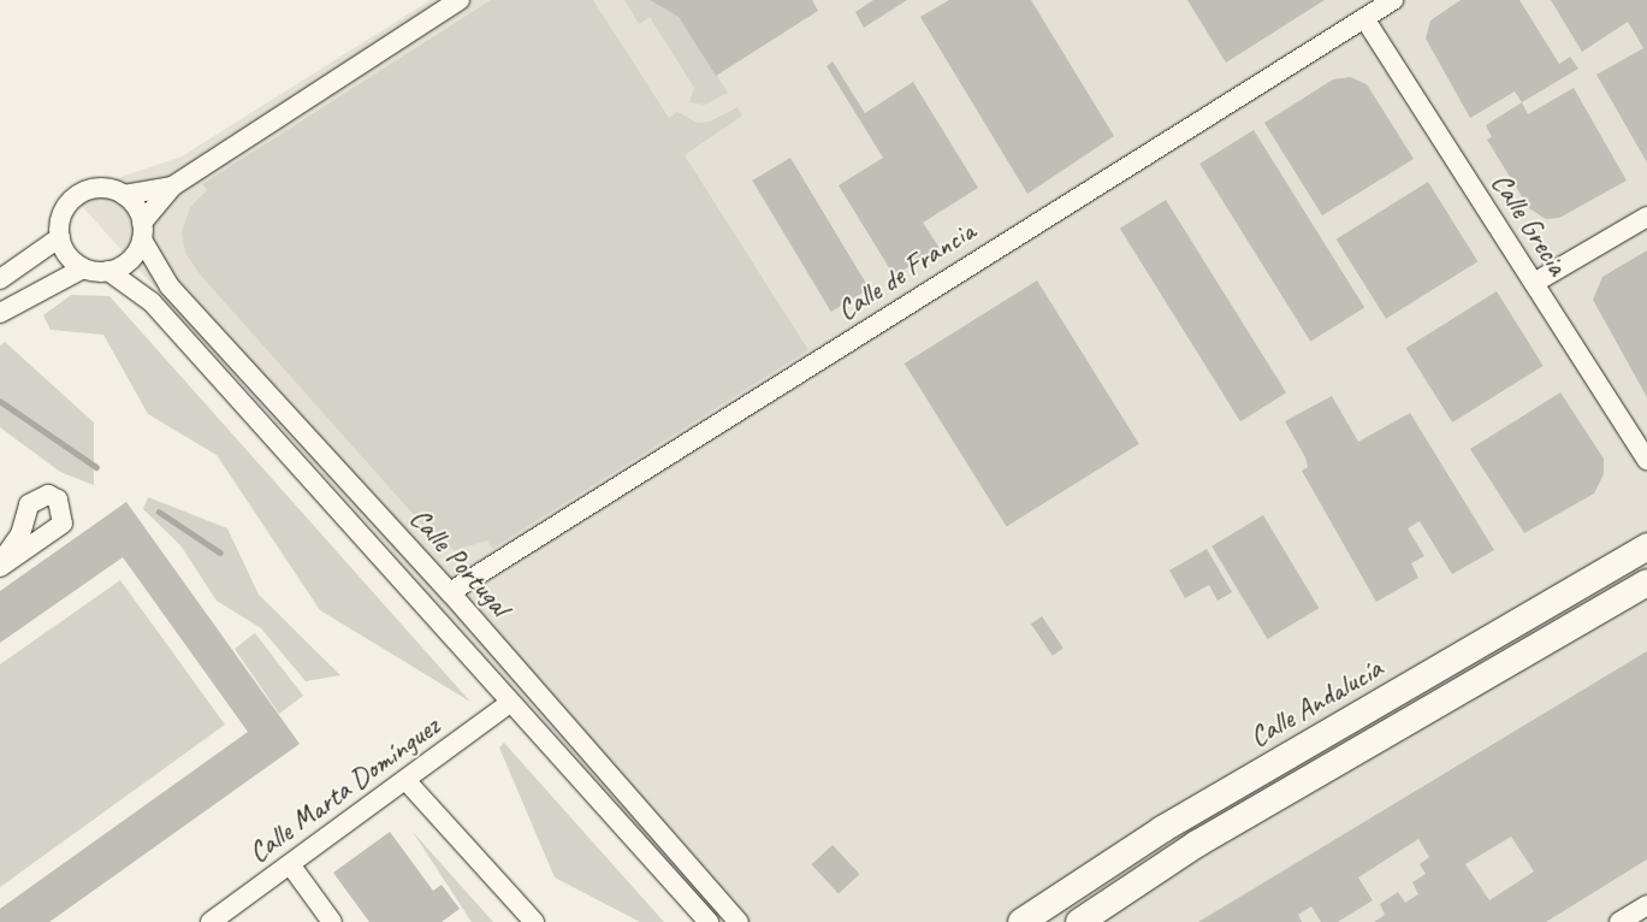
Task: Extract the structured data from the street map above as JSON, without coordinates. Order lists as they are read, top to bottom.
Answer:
{
  "streets": {
    "main road": ["Calle Andalucía"],
    "street": [
      "Calle Grecia",
      "Calle de Francia",
      "Calle Portugal",
      "Calle Marta Domínguez"
    ]
  },
  "crossings": [
    ["Calle Grecia", "Calle de Francia"],
    ["Calle de Francia", "Calle Portugal"],
    ["Calle Portugal", "Calle Marta Domínguez"]
  ]
}
